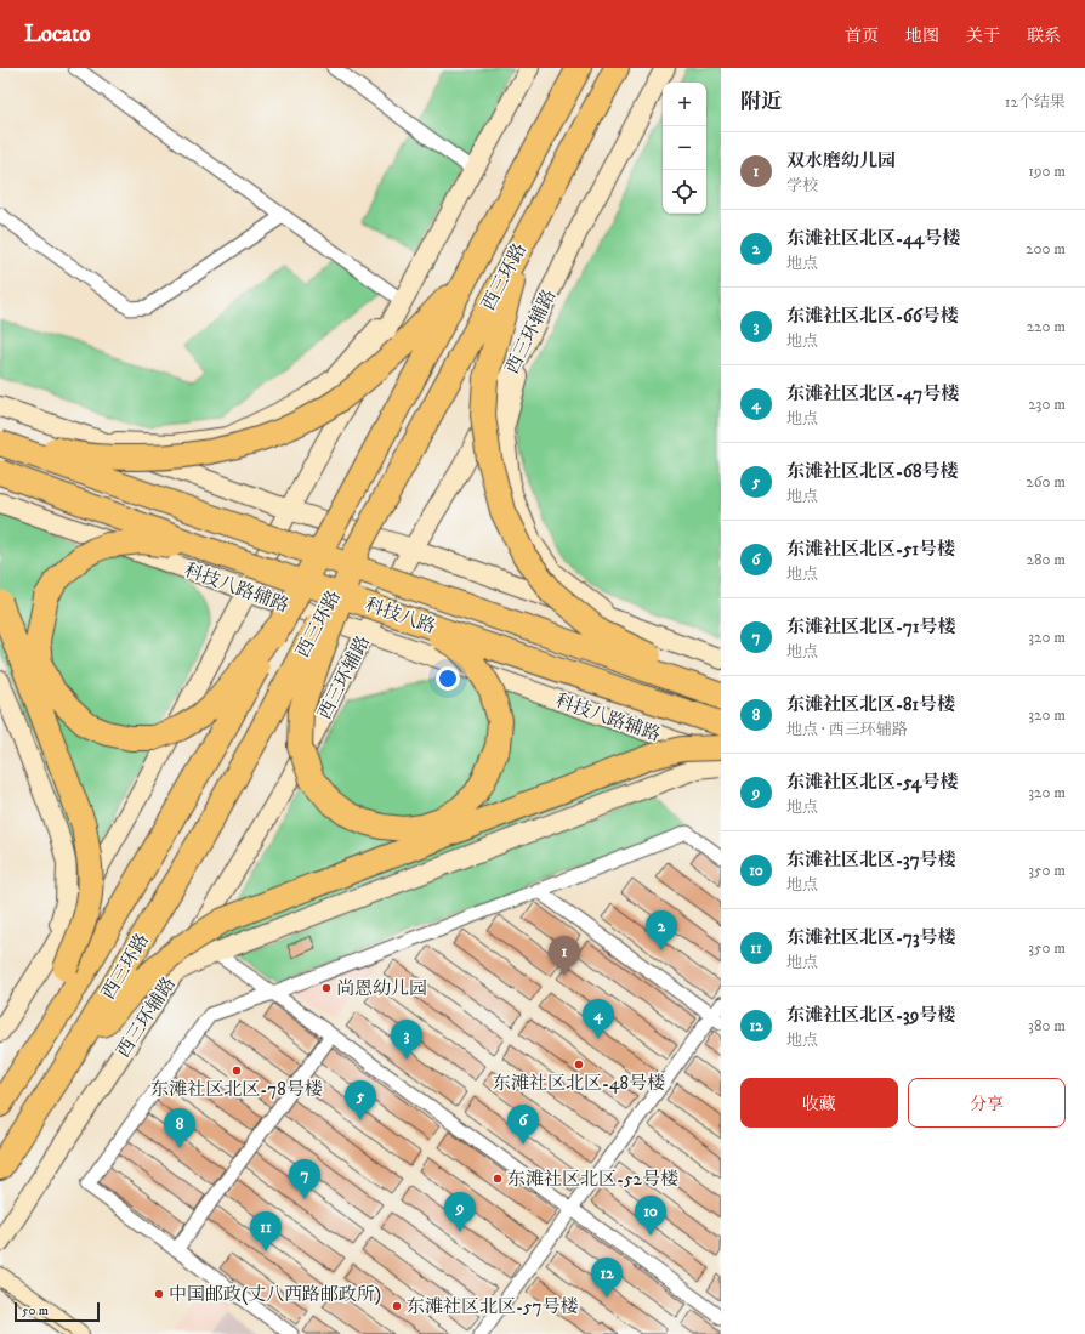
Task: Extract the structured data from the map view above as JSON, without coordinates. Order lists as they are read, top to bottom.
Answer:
{
  "streets": {
    "highway": ["西三环路", "科技八路"],
    "main road": ["西三环辅路", "科技八路辅路"]
  },
  "crossings": [
    ["西三环辅路", "科技八路辅路"]
  ],
  "places": [
    "尚恩幼儿园",
    "东滩社区北区-48号楼",
    "东滩社区北区-78号楼",
    "东滩社区北区-52号楼",
    "中国邮政(丈八西路邮政所)",
    "东滩社区北区-57号楼"
  ],
  "scale_bar": "50 m",
  "page": {
    "header": "Locato",
    "nav": [
      "首页",
      "地图",
      "关于",
      "联系"
    ],
    "heading": ["附近", "12个结果"],
    "map_buttons": ["+", "−"],
    "list": [
      {
        "mark": "1",
        "name": "双水磨幼儿园",
        "note": "学校",
        "value": "190 m"
      },
      {
        "mark": "2",
        "name": "东滩社区北区-44号楼",
        "note": "地点",
        "value": "200 m"
      },
      {
        "mark": "3",
        "name": "东滩社区北区-66号楼",
        "note": "地点",
        "value": "220 m"
      },
      {
        "mark": "4",
        "name": "东滩社区北区-47号楼",
        "note": "地点",
        "value": "230 m"
      },
      {
        "mark": "5",
        "name": "东滩社区北区-68号楼",
        "note": "地点",
        "value": "260 m"
      },
      {
        "mark": "6",
        "name": "东滩社区北区-51号楼",
        "note": "地点",
        "value": "280 m"
      },
      {
        "mark": "7",
        "name": "东滩社区北区-71号楼",
        "note": "地点",
        "value": "320 m"
      },
      {
        "mark": "8",
        "name": "东滩社区北区-81号楼",
        "note": "地点 · 西三环辅路",
        "value": "320 m"
      },
      {
        "mark": "9",
        "name": "东滩社区北区-54号楼",
        "note": "地点",
        "value": "320 m"
      },
      {
        "mark": "10",
        "name": "东滩社区北区-37号楼",
        "note": "地点",
        "value": "350 m"
      },
      {
        "mark": "11",
        "name": "东滩社区北区-73号楼",
        "note": "地点",
        "value": "350 m"
      },
      {
        "mark": "12",
        "name": "东滩社区北区-39号楼",
        "note": "地点",
        "value": "380 m"
      }
    ],
    "pins": [
      "2",
      "1",
      "4",
      "3",
      "5",
      "6",
      "8",
      "7",
      "9",
      "10",
      "11",
      "12"
    ],
    "buttons": ["收藏", "分享"],
    "scale": "50 m"
  }
}
